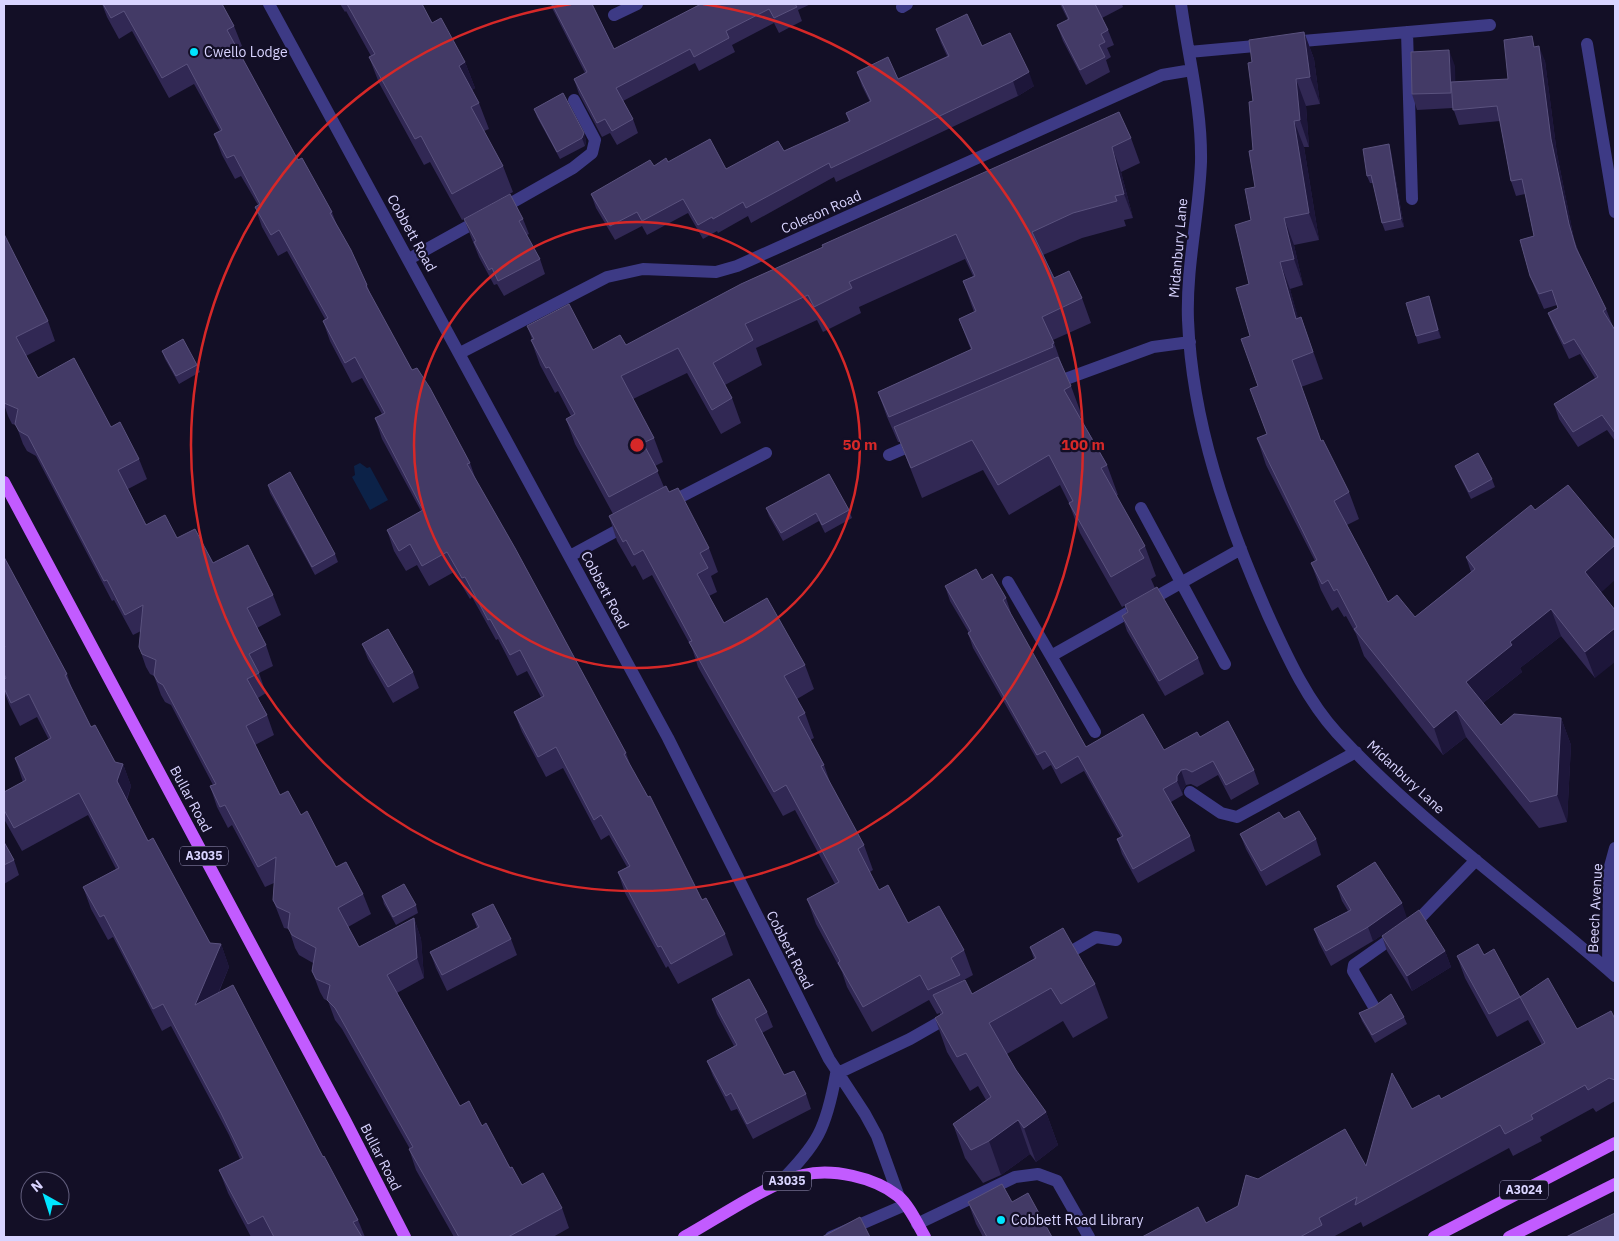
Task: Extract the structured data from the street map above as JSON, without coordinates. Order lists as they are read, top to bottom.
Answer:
{
  "streets": {
    "main road": [
      "Cobbett Road",
      "Bullar Road",
      "A3035",
      "A3024"
    ],
    "street": ["Coleson Road", "Midanbury Lane", "Beech Avenue"]
  },
  "crossings": [
    ["Coleson Road", "Cobbett Road"],
    ["Coleson Road", "Midanbury Lane"],
    ["Cobbett Road", "A3035"],
    ["Midanbury Lane", "Beech Avenue"]
  ],
  "places": ["Cwello Lodge", "Cobbett Road Library"],
  "north": "top left",
  "rings": ["50 m", "100 m"]
}
